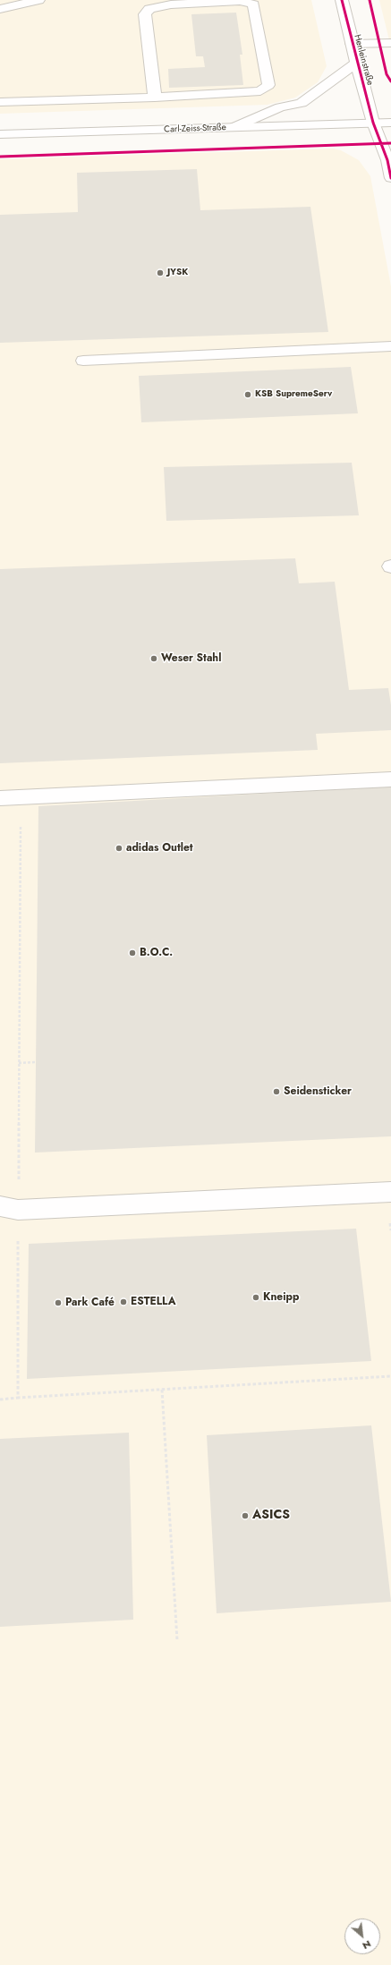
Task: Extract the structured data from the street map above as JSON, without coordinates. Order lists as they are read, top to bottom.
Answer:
{
  "streets": {
    "street": ["Henleinstraße", "Carl-Zeiss-Straße"]
  },
  "crossings": [
    ["Henleinstraße", "Carl-Zeiss-Straße"]
  ],
  "places": [
    "JYSK",
    "KSB SupremeServ",
    "Weser Stahl",
    "adidas Outlet",
    "B.O.C.",
    "Seidensticker",
    "Kneipp",
    "ESTELLA",
    "Park Café",
    "ASICS"
  ],
  "north": "bottom right"
}
